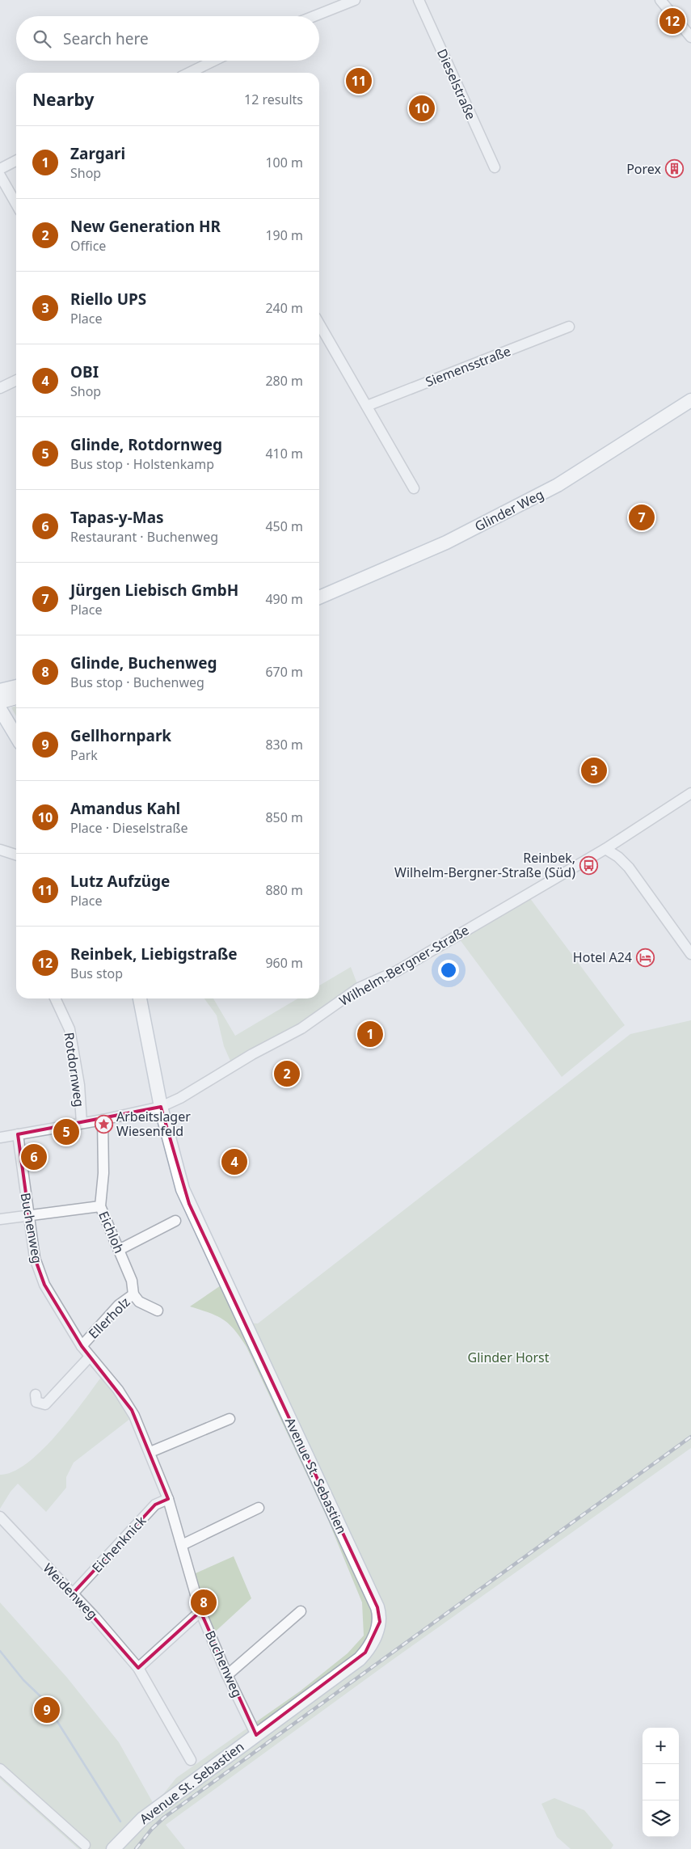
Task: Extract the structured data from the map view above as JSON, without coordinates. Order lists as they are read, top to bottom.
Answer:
{
  "streets": {
    "main road": ["Glinder Weg", "Avenue St. Sebastien"],
    "street": [
      "Dieselstraße",
      "Siemensstraße",
      "Wilhelm-Bergner-Straße",
      "Rotdornweg",
      "Buchenweg",
      "Eichloh",
      "Ellerholz",
      "Eichenknick",
      "Weidenweg"
    ]
  },
  "crossings": [
    ["Wilhelm-Bergner-Straße", "Rotdornweg"],
    ["Wilhelm-Bergner-Straße", "Buchenweg"],
    ["Wilhelm-Bergner-Straße", "Eichloh"],
    ["Wilhelm-Bergner-Straße", "Avenue St. Sebastien"],
    ["Buchenweg", "Ellerholz"],
    ["Buchenweg", "Avenue St. Sebastien"],
    ["Buchenweg", "Eichenknick"],
    ["Eichloh", "Ellerholz"],
    ["Eichenknick", "Weidenweg"]
  ],
  "parks": ["Glinder Horst"],
  "places": {
    "building": ["Porex"],
    "bus stop": ["Reinbek, Wilhelm-Bergner-Straße (Süd)"],
    "hotel": ["Hotel A24"],
    "place": ["Arbeitslager Wiesenfeld"]
  },
  "page": {
    "pins": [
      "12",
      "11",
      "10",
      "7",
      "3",
      "1",
      "2",
      "5",
      "6",
      "4",
      "8",
      "9"
    ],
    "search": "Search here",
    "heading": ["Nearby", "12 results"],
    "list": [
      {
        "mark": "1",
        "name": "Zargari",
        "note": "Shop",
        "value": "100 m"
      },
      {
        "mark": "2",
        "name": "New Generation HR",
        "note": "Office",
        "value": "190 m"
      },
      {
        "mark": "3",
        "name": "Riello UPS",
        "note": "Place",
        "value": "240 m"
      },
      {
        "mark": "4",
        "name": "OBI",
        "note": "Shop",
        "value": "280 m"
      },
      {
        "mark": "5",
        "name": "Glinde, Rotdornweg",
        "note": "Bus stop · Holstenkamp",
        "value": "410 m"
      },
      {
        "mark": "6",
        "name": "Tapas-y-Mas",
        "note": "Restaurant · Buchenweg",
        "value": "450 m"
      },
      {
        "mark": "7",
        "name": "Jürgen Liebisch GmbH",
        "note": "Place",
        "value": "490 m"
      },
      {
        "mark": "8",
        "name": "Glinde, Buchenweg",
        "note": "Bus stop · Buchenweg",
        "value": "670 m"
      },
      {
        "mark": "9",
        "name": "Gellhornpark",
        "note": "Park",
        "value": "830 m"
      },
      {
        "mark": "10",
        "name": "Amandus Kahl",
        "note": "Place · Dieselstraße",
        "value": "850 m"
      },
      {
        "mark": "11",
        "name": "Lutz Aufzüge",
        "note": "Place",
        "value": "880 m"
      },
      {
        "mark": "12",
        "name": "Reinbek, Liebigstraße",
        "note": "Bus stop",
        "value": "960 m"
      }
    ],
    "map_buttons": ["+", "−"]
  }
}
